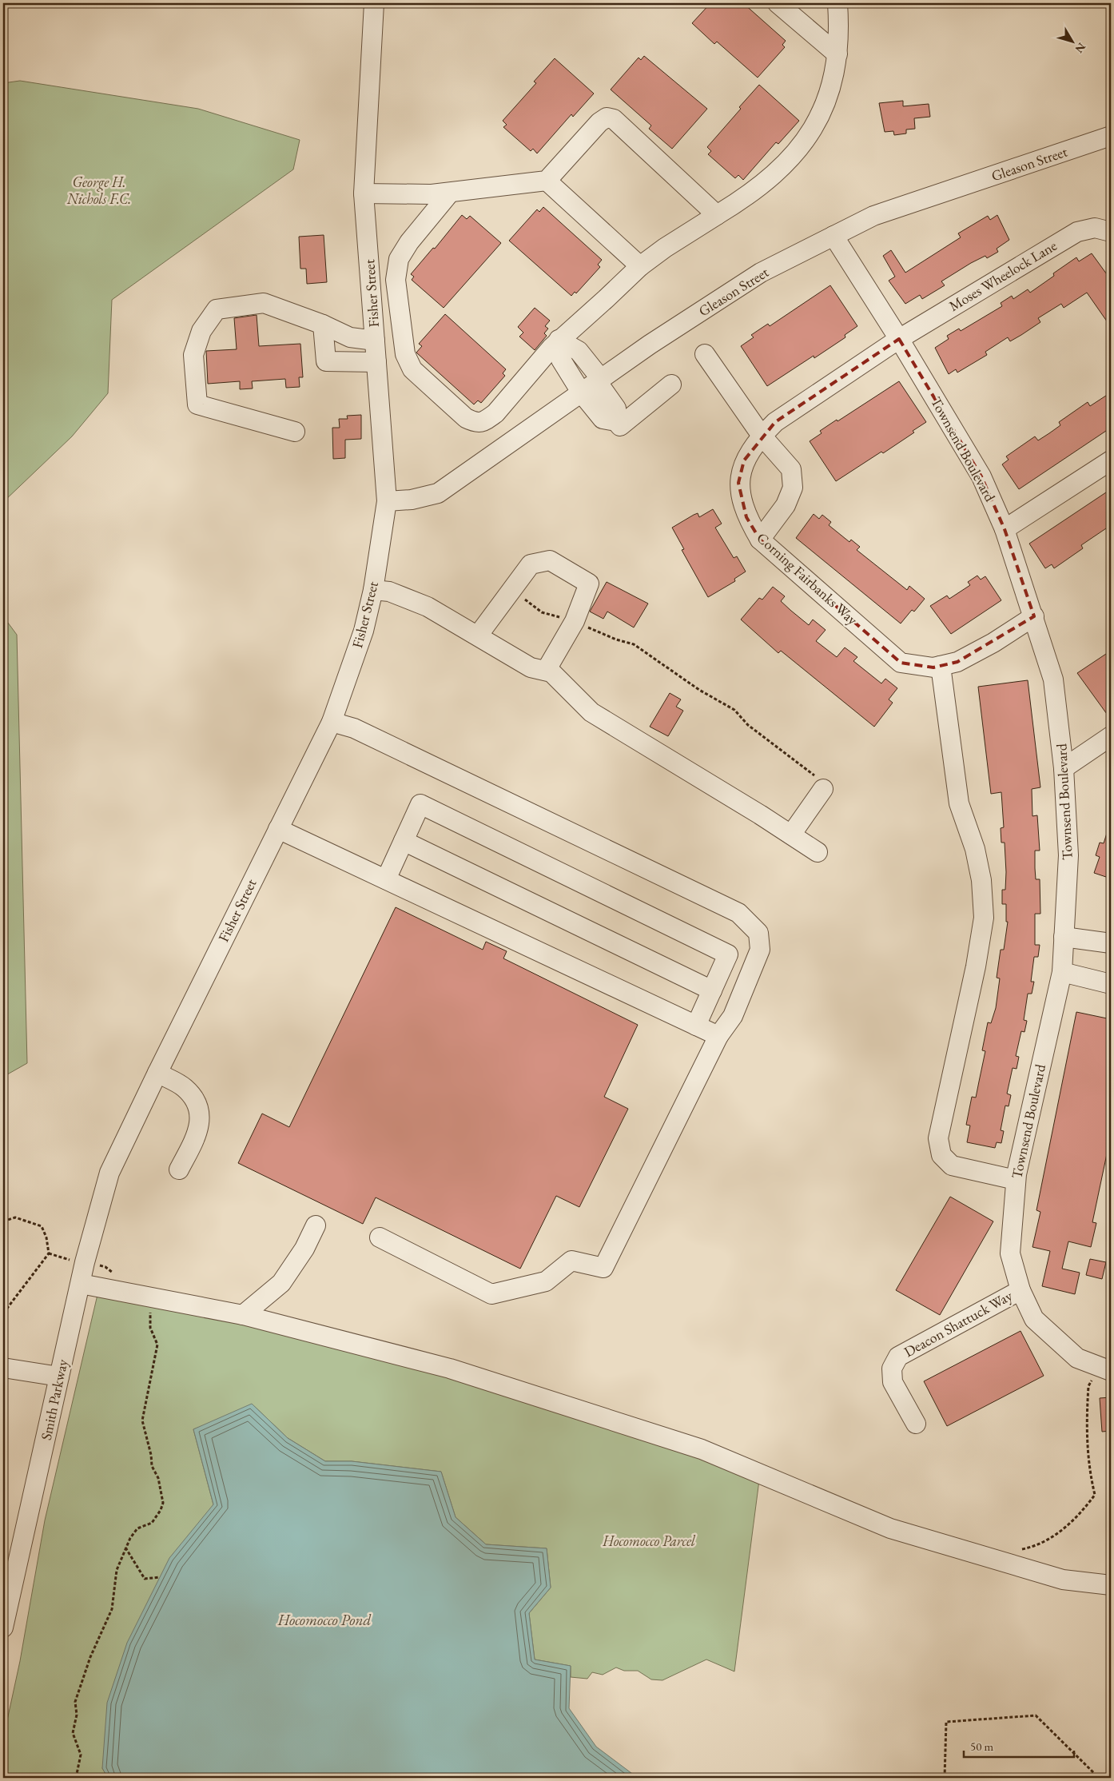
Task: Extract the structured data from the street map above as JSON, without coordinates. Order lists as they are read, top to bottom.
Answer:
{
  "streets": {
    "street": [
      "Gleason Street",
      "Moses Wheelock Lane",
      "Fisher Street",
      "Townsend Boulevard",
      "Corning Fairbanks Way",
      "Deacon Shattuck Way",
      "Smith Parkway"
    ]
  },
  "crossings": [
    ["Gleason Street", "Fisher Street"],
    ["Gleason Street", "Townsend Boulevard"],
    ["Moses Wheelock Lane", "Townsend Boulevard"],
    ["Moses Wheelock Lane", "Corning Fairbanks Way"],
    ["Fisher Street", "Smith Parkway"],
    ["Townsend Boulevard", "Corning Fairbanks Way"],
    ["Townsend Boulevard", "Deacon Shattuck Way"]
  ],
  "water": ["Hocomocco Pond"],
  "parks": ["George H. Nichols F.C.", "Hocomocco Parcel"],
  "scale_bar": "50 m",
  "north": "bottom right"
}
